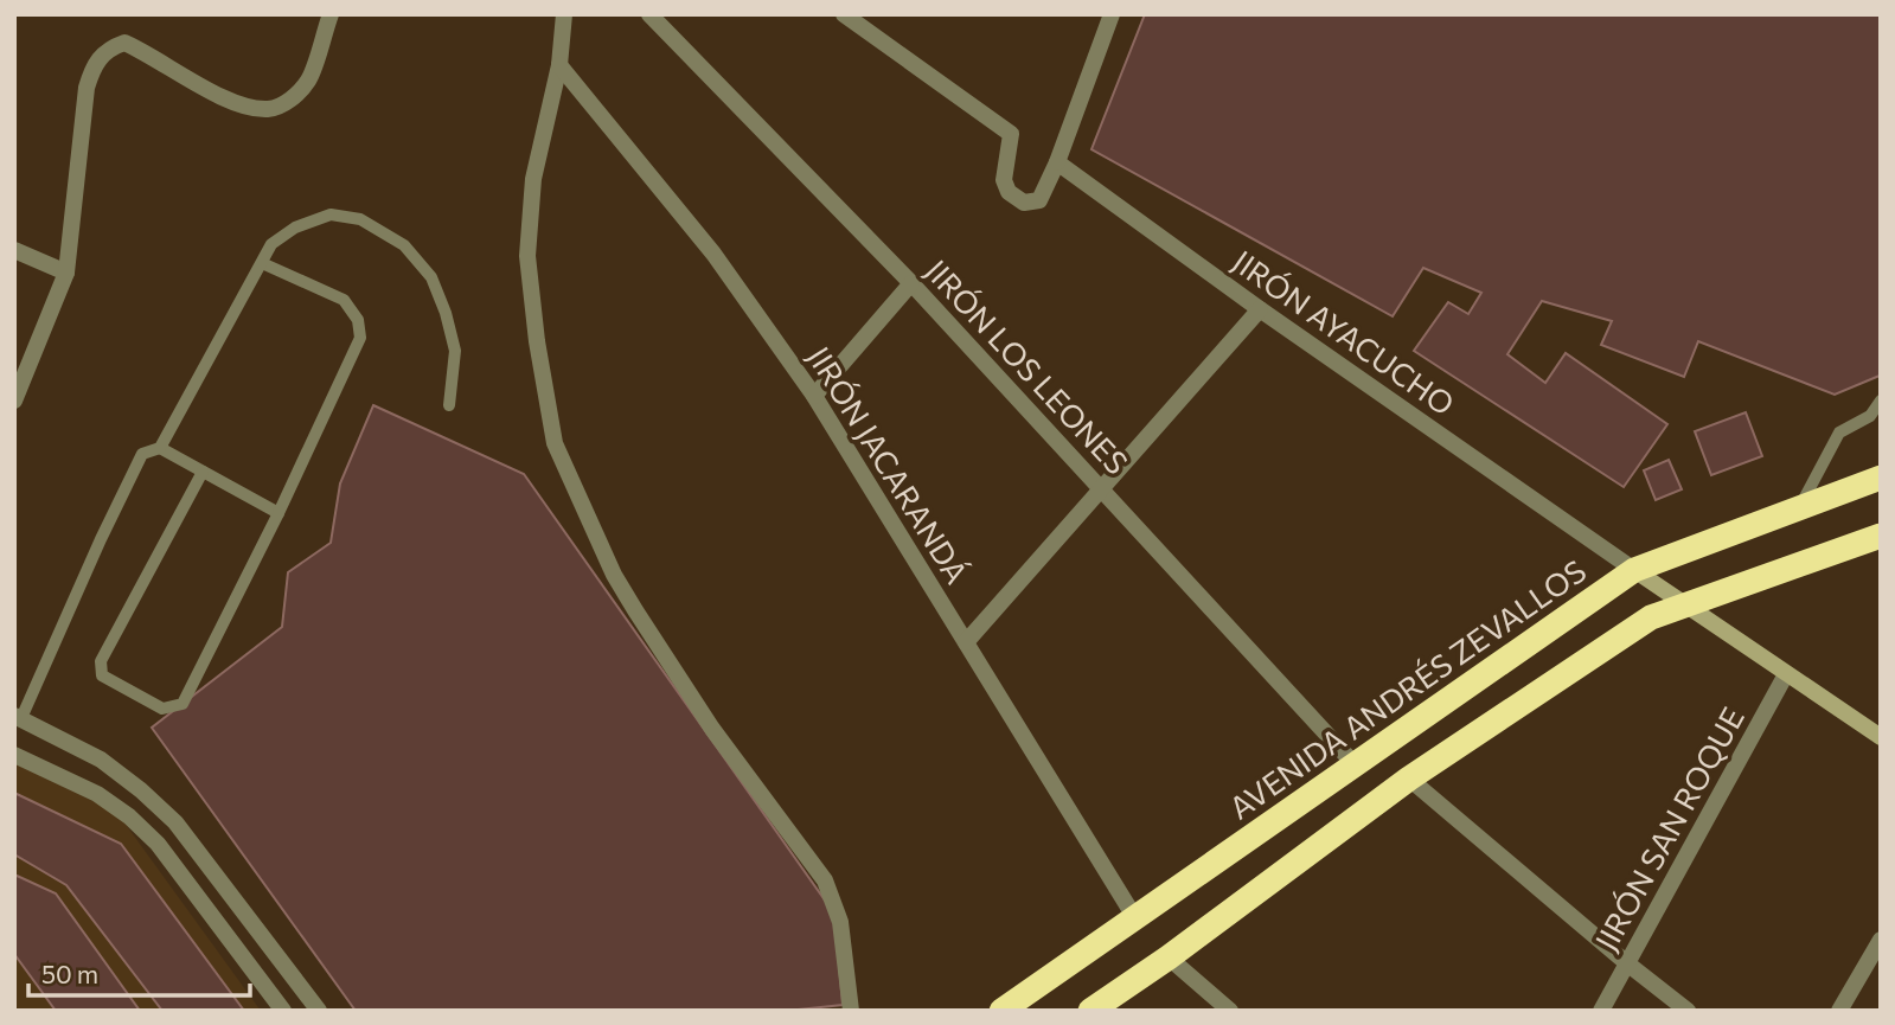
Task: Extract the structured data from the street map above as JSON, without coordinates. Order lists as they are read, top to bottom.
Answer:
{
  "streets": {
    "highway": ["AVENIDA ANDRÉS ZEVALLOS"],
    "street": [
      "JIRÓN AYACUCHO",
      "JIRÓN LOS LEONES",
      "JIRÓN JACARANDÁ",
      "JIRÓN SAN ROQUE"
    ]
  },
  "crossings": [
    ["JIRÓN AYACUCHO", "AVENIDA ANDRÉS ZEVALLOS"],
    ["JIRÓN AYACUCHO", "JIRÓN SAN ROQUE"],
    ["JIRÓN LOS LEONES", "AVENIDA ANDRÉS ZEVALLOS"],
    ["JIRÓN JACARANDÁ", "AVENIDA ANDRÉS ZEVALLOS"]
  ],
  "scale_bar": "50 m"
}
